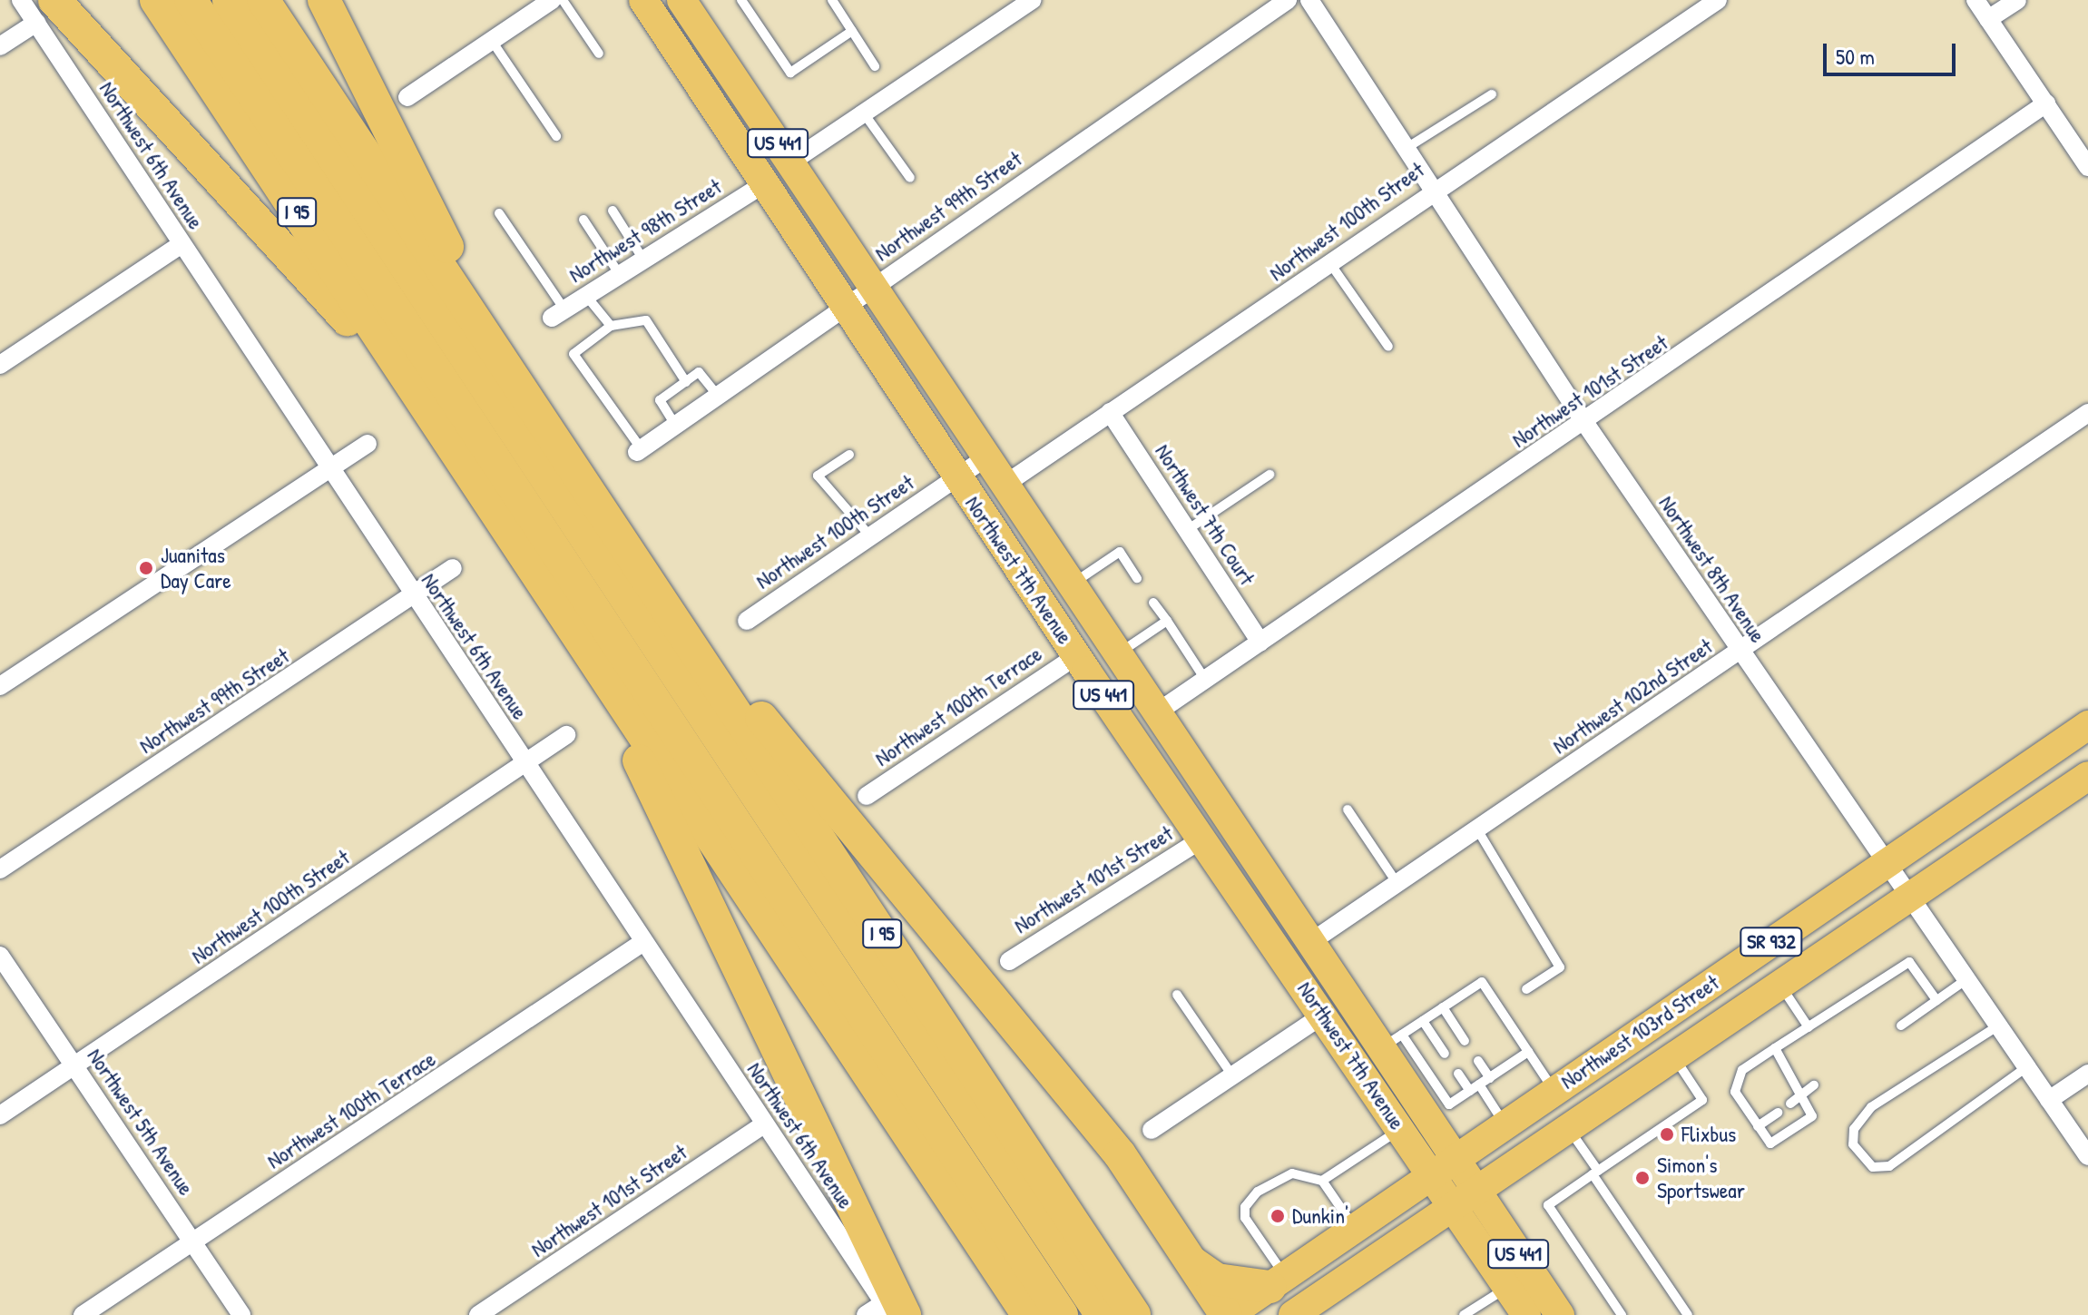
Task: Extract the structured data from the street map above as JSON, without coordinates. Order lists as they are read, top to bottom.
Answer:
{
  "streets": {
    "highway": ["I 95"],
    "main road": [
      "US 441",
      "Northwest 7th Avenue",
      "SR 932",
      "Northwest 103rd Street"
    ],
    "street": [
      "Northwest 6th Avenue",
      "Northwest 99th Street",
      "Northwest 100th Street",
      "Northwest 98th Street",
      "Northwest 101st Street",
      "Northwest 7th Court",
      "Northwest 8th Avenue",
      "Northwest 102nd Street",
      "Northwest 100th Terrace",
      "Northwest 5th Avenue"
    ]
  },
  "crossings": [
    ["Northwest 6th Avenue", "Northwest 99th Street"],
    ["Northwest 6th Avenue", "Northwest 100th Street"],
    ["Northwest 6th Avenue", "Northwest 101st Street"],
    ["Northwest 6th Avenue", "Northwest 100th Terrace"],
    ["Northwest 99th Street", "Northwest 7th Avenue"],
    ["Northwest 100th Street", "Northwest 7th Court"],
    ["Northwest 100th Street", "Northwest 8th Avenue"],
    ["Northwest 100th Street", "Northwest 7th Avenue"],
    ["Northwest 100th Street", "Northwest 5th Avenue"],
    ["Northwest 98th Street", "Northwest 7th Avenue"],
    ["Northwest 101st Street", "Northwest 7th Court"],
    ["Northwest 101st Street", "Northwest 8th Avenue"],
    ["Northwest 101st Street", "Northwest 7th Avenue"],
    ["Northwest 8th Avenue", "Northwest 102nd Street"],
    ["Northwest 8th Avenue", "Northwest 103rd Street"],
    ["Northwest 7th Avenue", "Northwest 102nd Street"],
    ["Northwest 7th Avenue", "Northwest 100th Terrace"],
    ["Northwest 7th Avenue", "Northwest 103rd Street"],
    ["Northwest 100th Terrace", "Northwest 5th Avenue"]
  ],
  "places": [
    "Juanitas Day Care",
    "Flixbus",
    "Simon's Sportswear",
    "Dunkin'"
  ],
  "scale_bar": "50 m"
}
